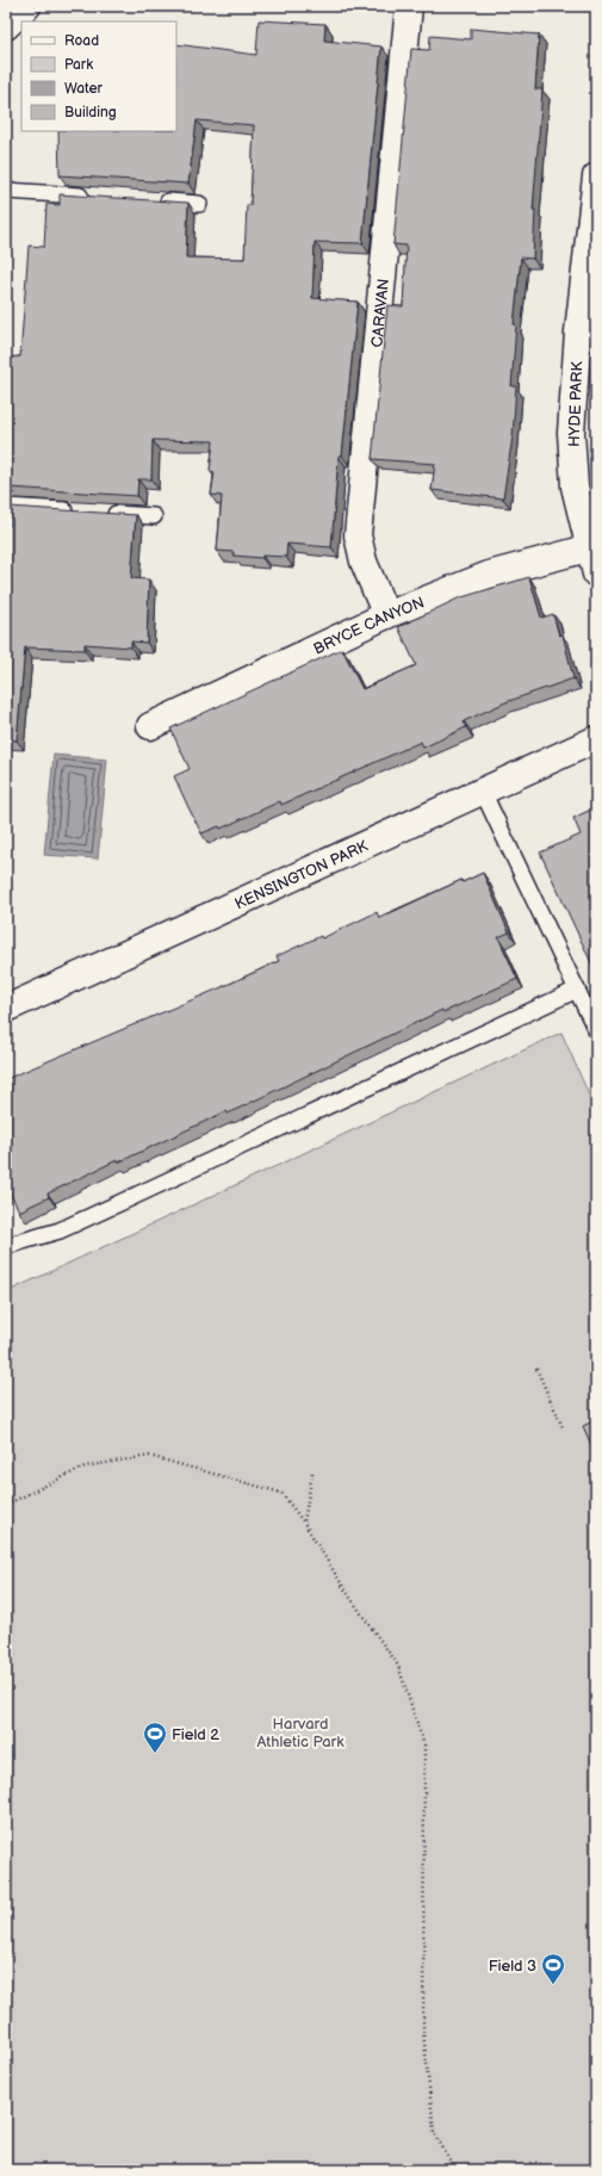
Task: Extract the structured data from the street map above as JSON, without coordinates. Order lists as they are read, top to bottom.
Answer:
{
  "streets": {
    "street": [
      "CARAVAN",
      "HYDE PARK",
      "BRYCE CANYON",
      "KENSINGTON PARK"
    ]
  },
  "crossings": [
    ["CARAVAN", "BRYCE CANYON"],
    ["HYDE PARK", "BRYCE CANYON"]
  ],
  "parks": ["Harvard Athletic Park"],
  "places": {
    "sports": ["Field 2", "Field 3"]
  },
  "legend": [
    "Road",
    "Park",
    "Water",
    "Building"
  ]
}
